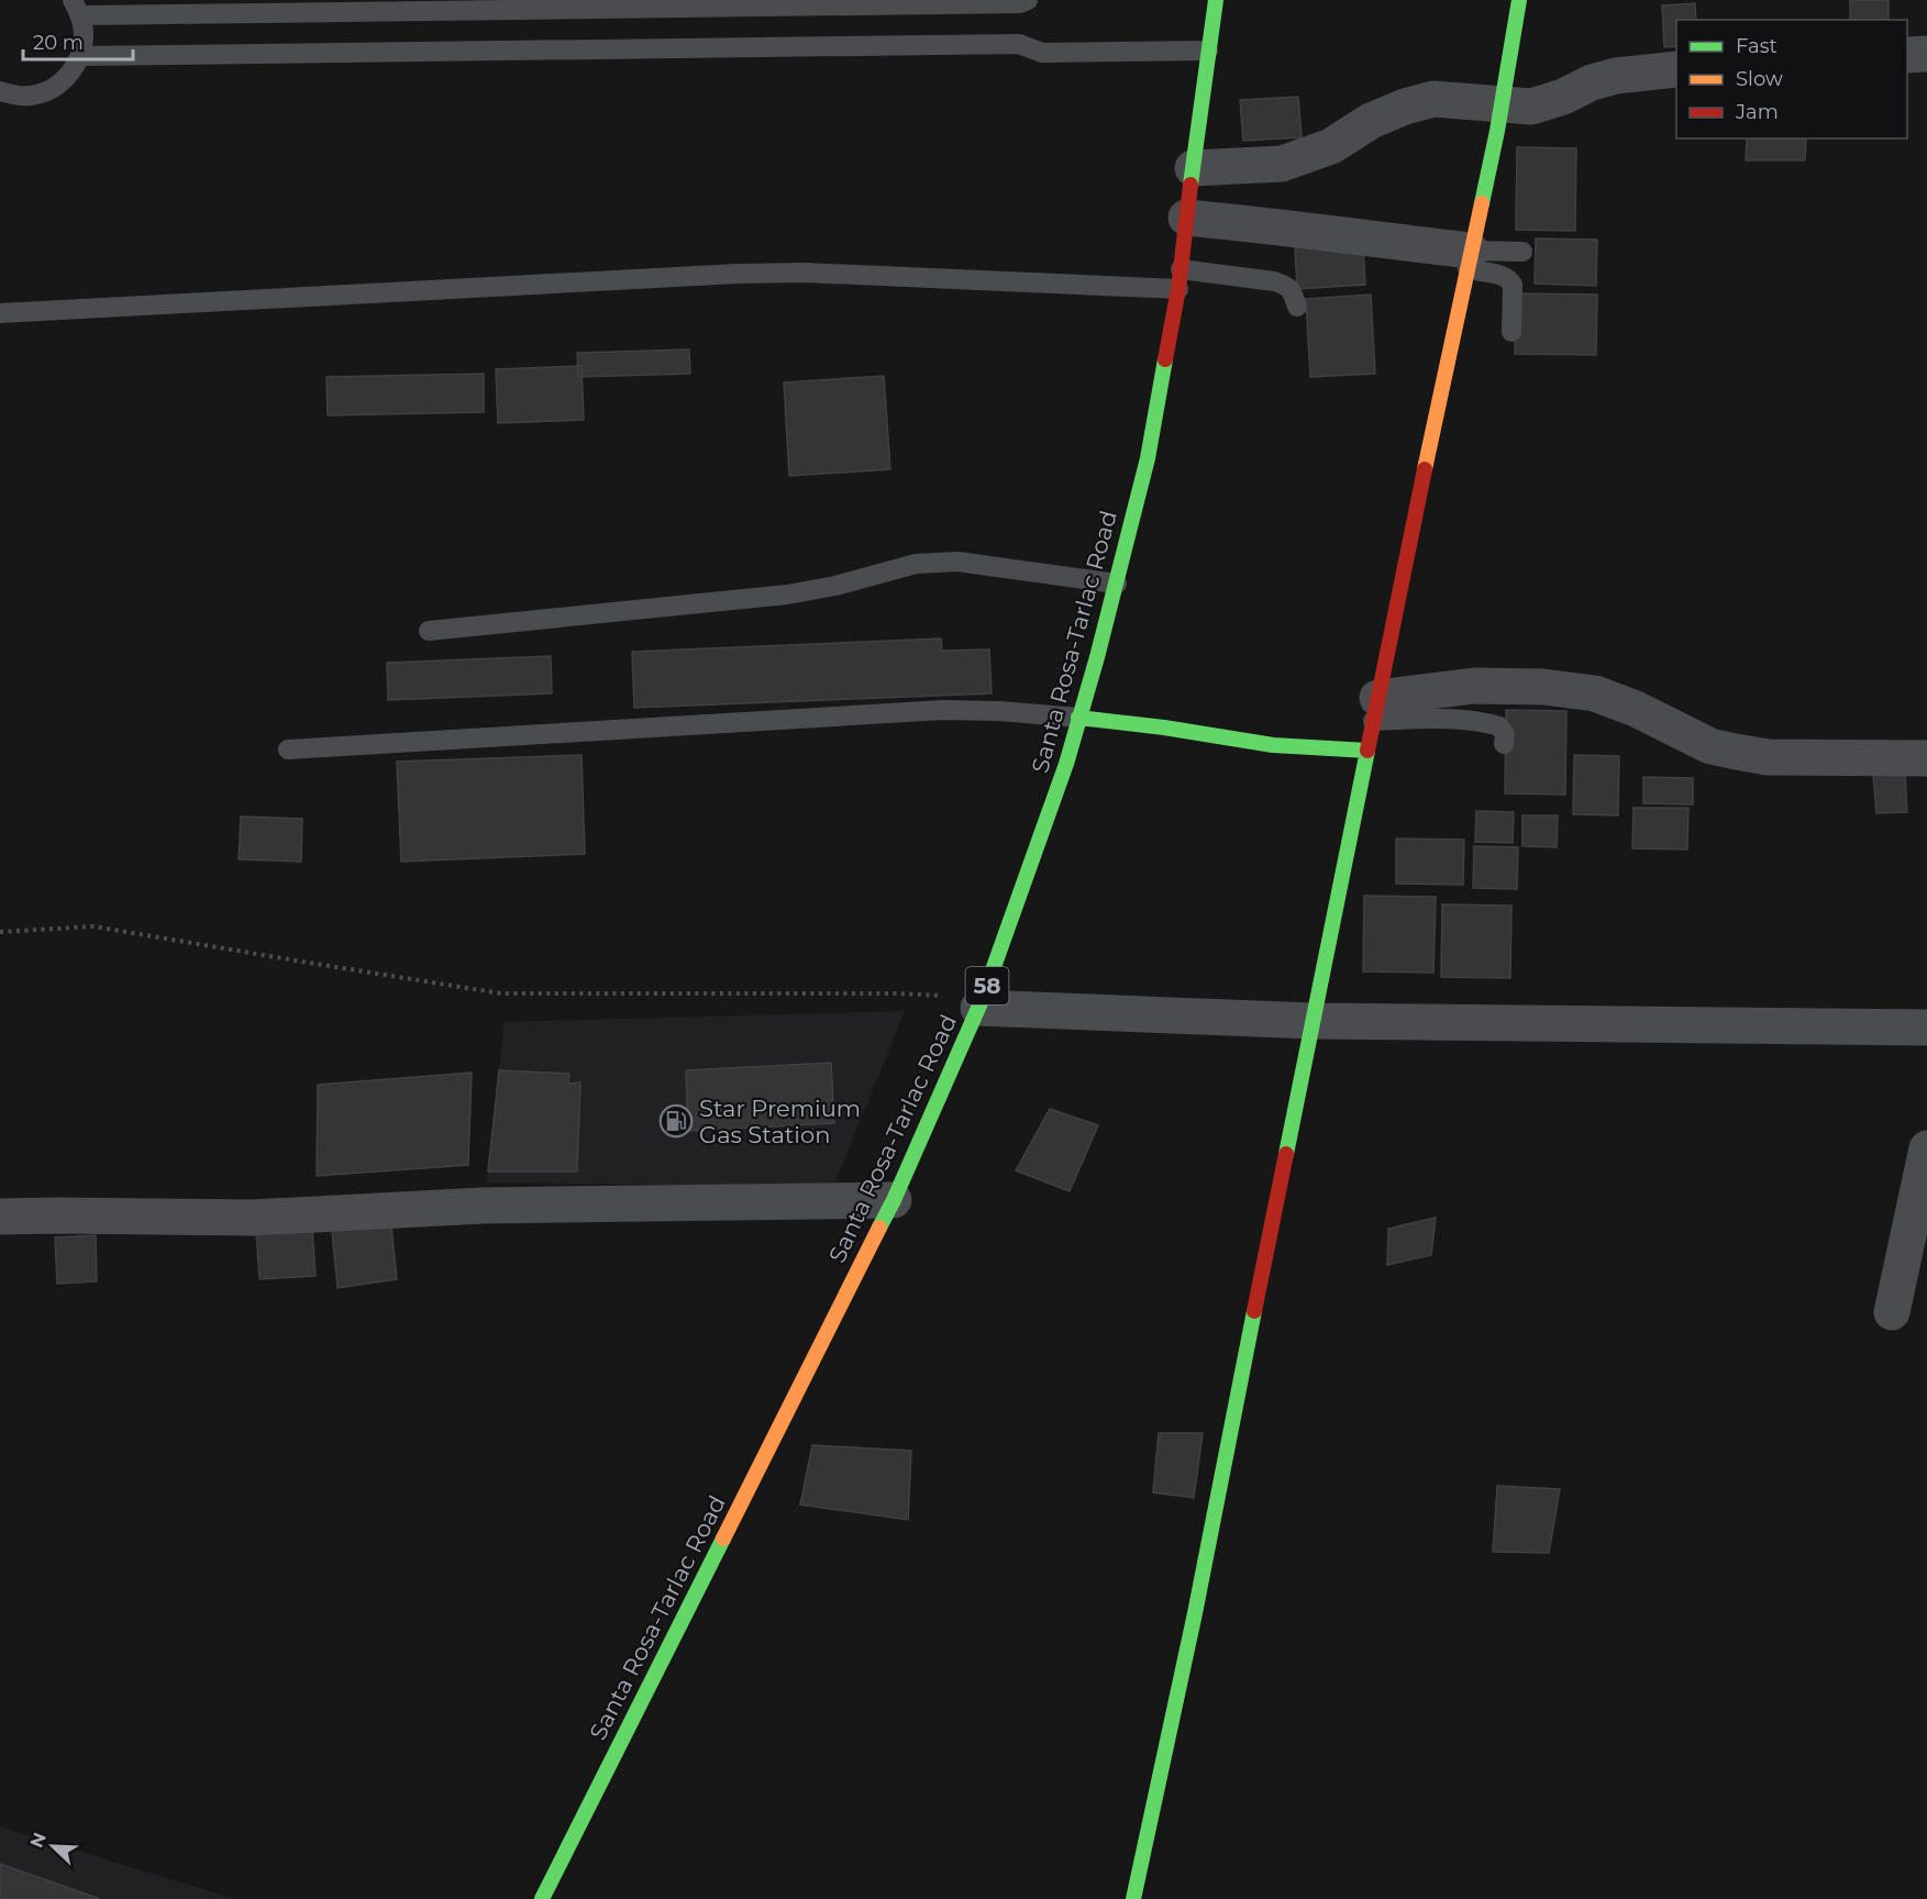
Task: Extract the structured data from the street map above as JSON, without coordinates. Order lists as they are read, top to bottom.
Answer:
{
  "streets": {
    "main road": ["Santa Rosa-Tarlac Road", "58"]
  },
  "places": {
    "fuel station": ["Star Premium Gas Station"]
  },
  "legend": ["Fast", "Slow", "Jam"],
  "scale_bar": "20 m",
  "north": "top left"
}
